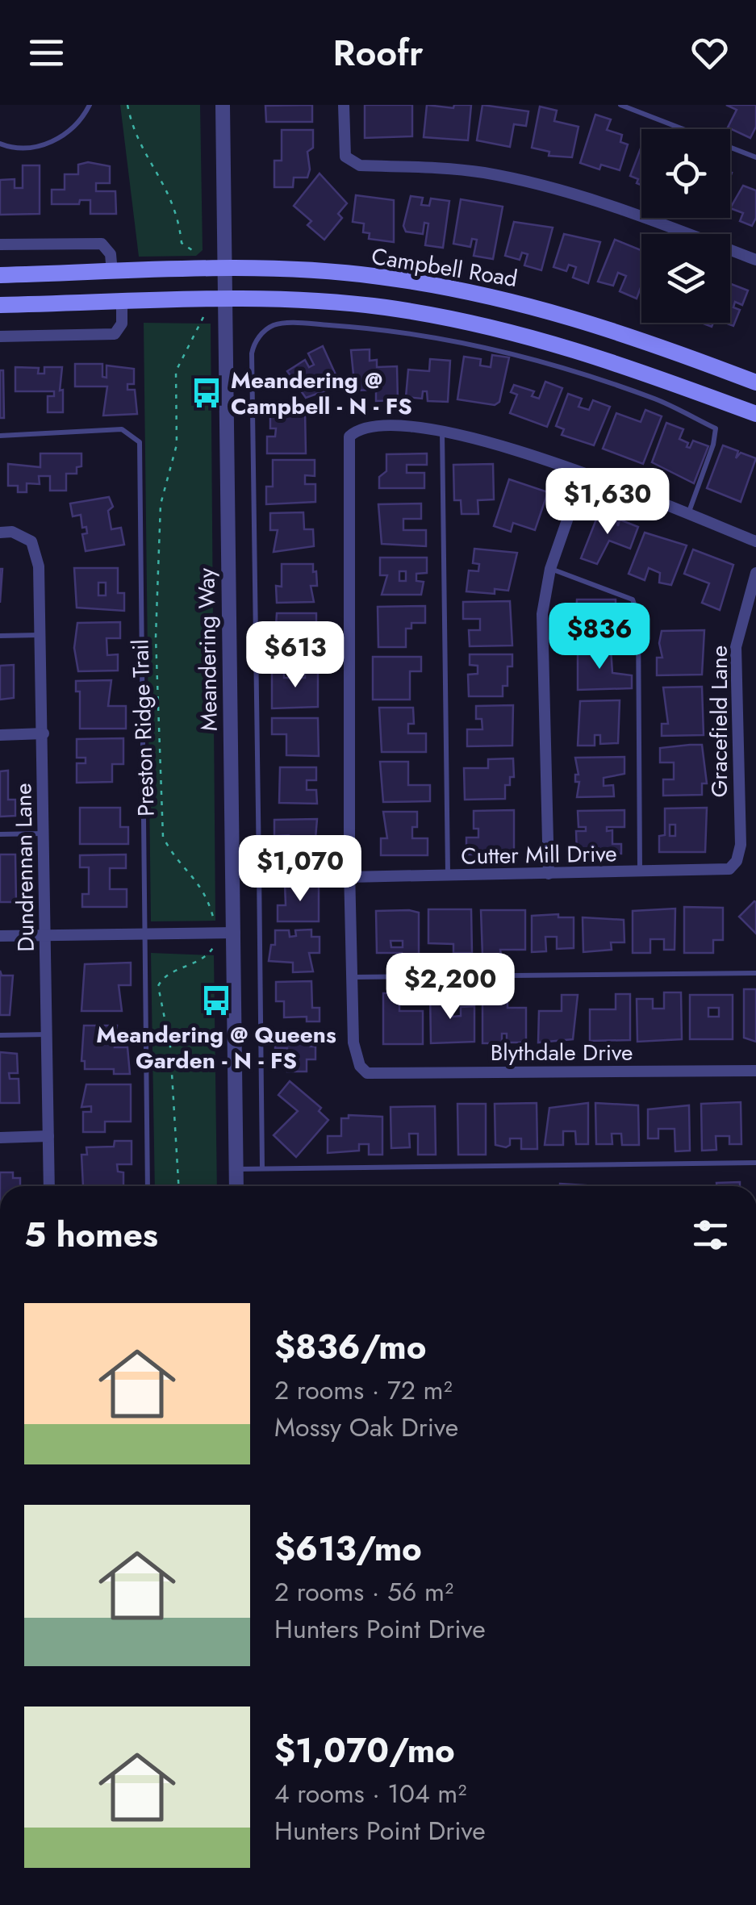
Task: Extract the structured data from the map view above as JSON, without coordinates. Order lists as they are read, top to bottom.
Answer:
{
  "streets": {
    "main road": ["Campbell Road"],
    "street": [
      "Meandering Way",
      "Gracefield Lane",
      "Cutter Mill Drive",
      "Dundrennan Lane",
      "Blythdale Drive"
    ],
    "path": ["Preston Ridge Trail"]
  },
  "crossings": [
    ["Campbell Road", "Meandering Way"],
    ["Gracefield Lane", "Cutter Mill Drive"]
  ],
  "places": {
    "bus stop": ["Meandering @ Campbell - N - FS", "Meandering @ Queens Garden - N - FS"]
  },
  "page": {
    "header": "Roofr",
    "price": [
      "$1,630",
      "$836",
      "$613",
      "$1,070",
      "$2,200"
    ],
    "heading": "5 homes",
    "list": [
      {
        "name": "$836/mo",
        "note": "2 rooms · 72 m² · Mossy Oak Drive"
      },
      {
        "name": "$613/mo",
        "note": "2 rooms · 56 m² · Hunters Point Drive"
      },
      {
        "name": "$1,070/mo",
        "note": "4 rooms · 104 m² · Hunters Point Drive"
      }
    ]
  }
}
